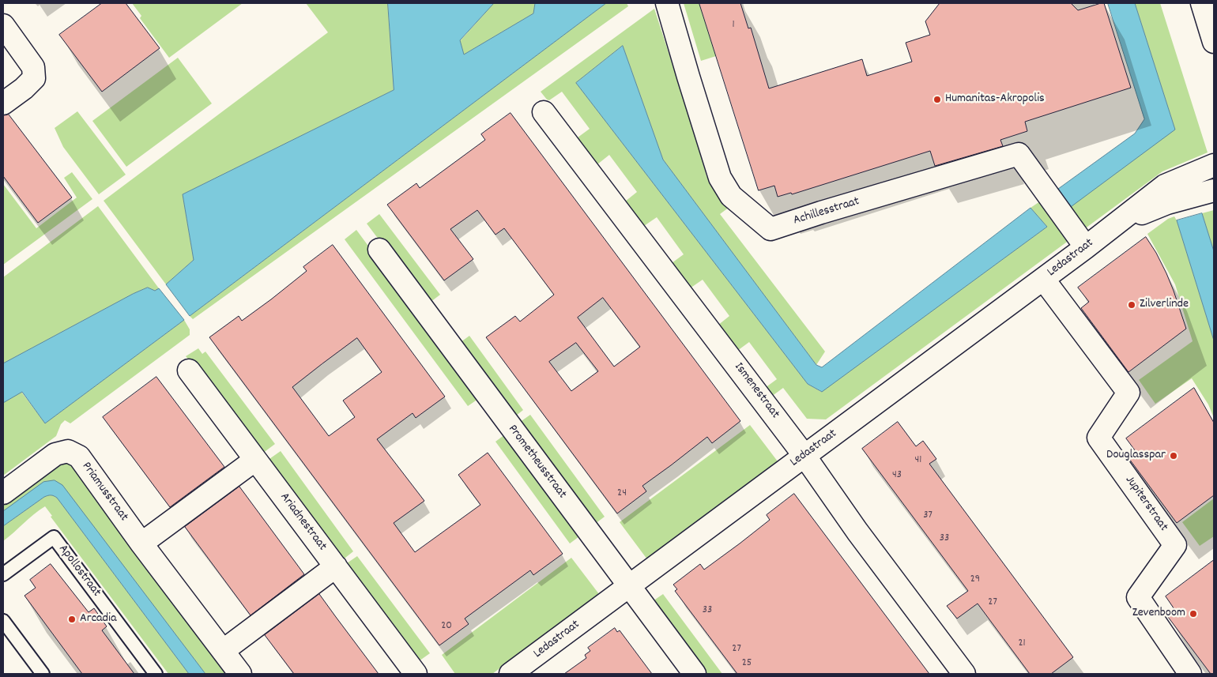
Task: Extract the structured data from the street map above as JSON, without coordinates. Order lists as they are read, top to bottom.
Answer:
{
  "streets": {
    "street": [
      "Achillesstraat",
      "Ledastraat",
      "Ismenestraat",
      "Prometheusstraat",
      "Priamusstraat",
      "Jupiterstraat",
      "Ariadnestraat"
    ],
    "lane": ["Apollostraat"]
  },
  "crossings": [
    ["Achillesstraat", "Ledastraat"],
    ["Ledastraat", "Ismenestraat"],
    ["Ledastraat", "Prometheusstraat"],
    ["Ledastraat", "Jupiterstraat"]
  ],
  "places": [
    "Humanitas-Akropolis",
    "Zilverlinde",
    "Douglasspar",
    "Zevenboom",
    "Arcadia"
  ],
  "house_numbers": [
    "1",
    "41",
    "43",
    "24",
    "37",
    "33",
    "29",
    "27",
    "33",
    "20",
    "21",
    "27",
    "25"
  ]
}
